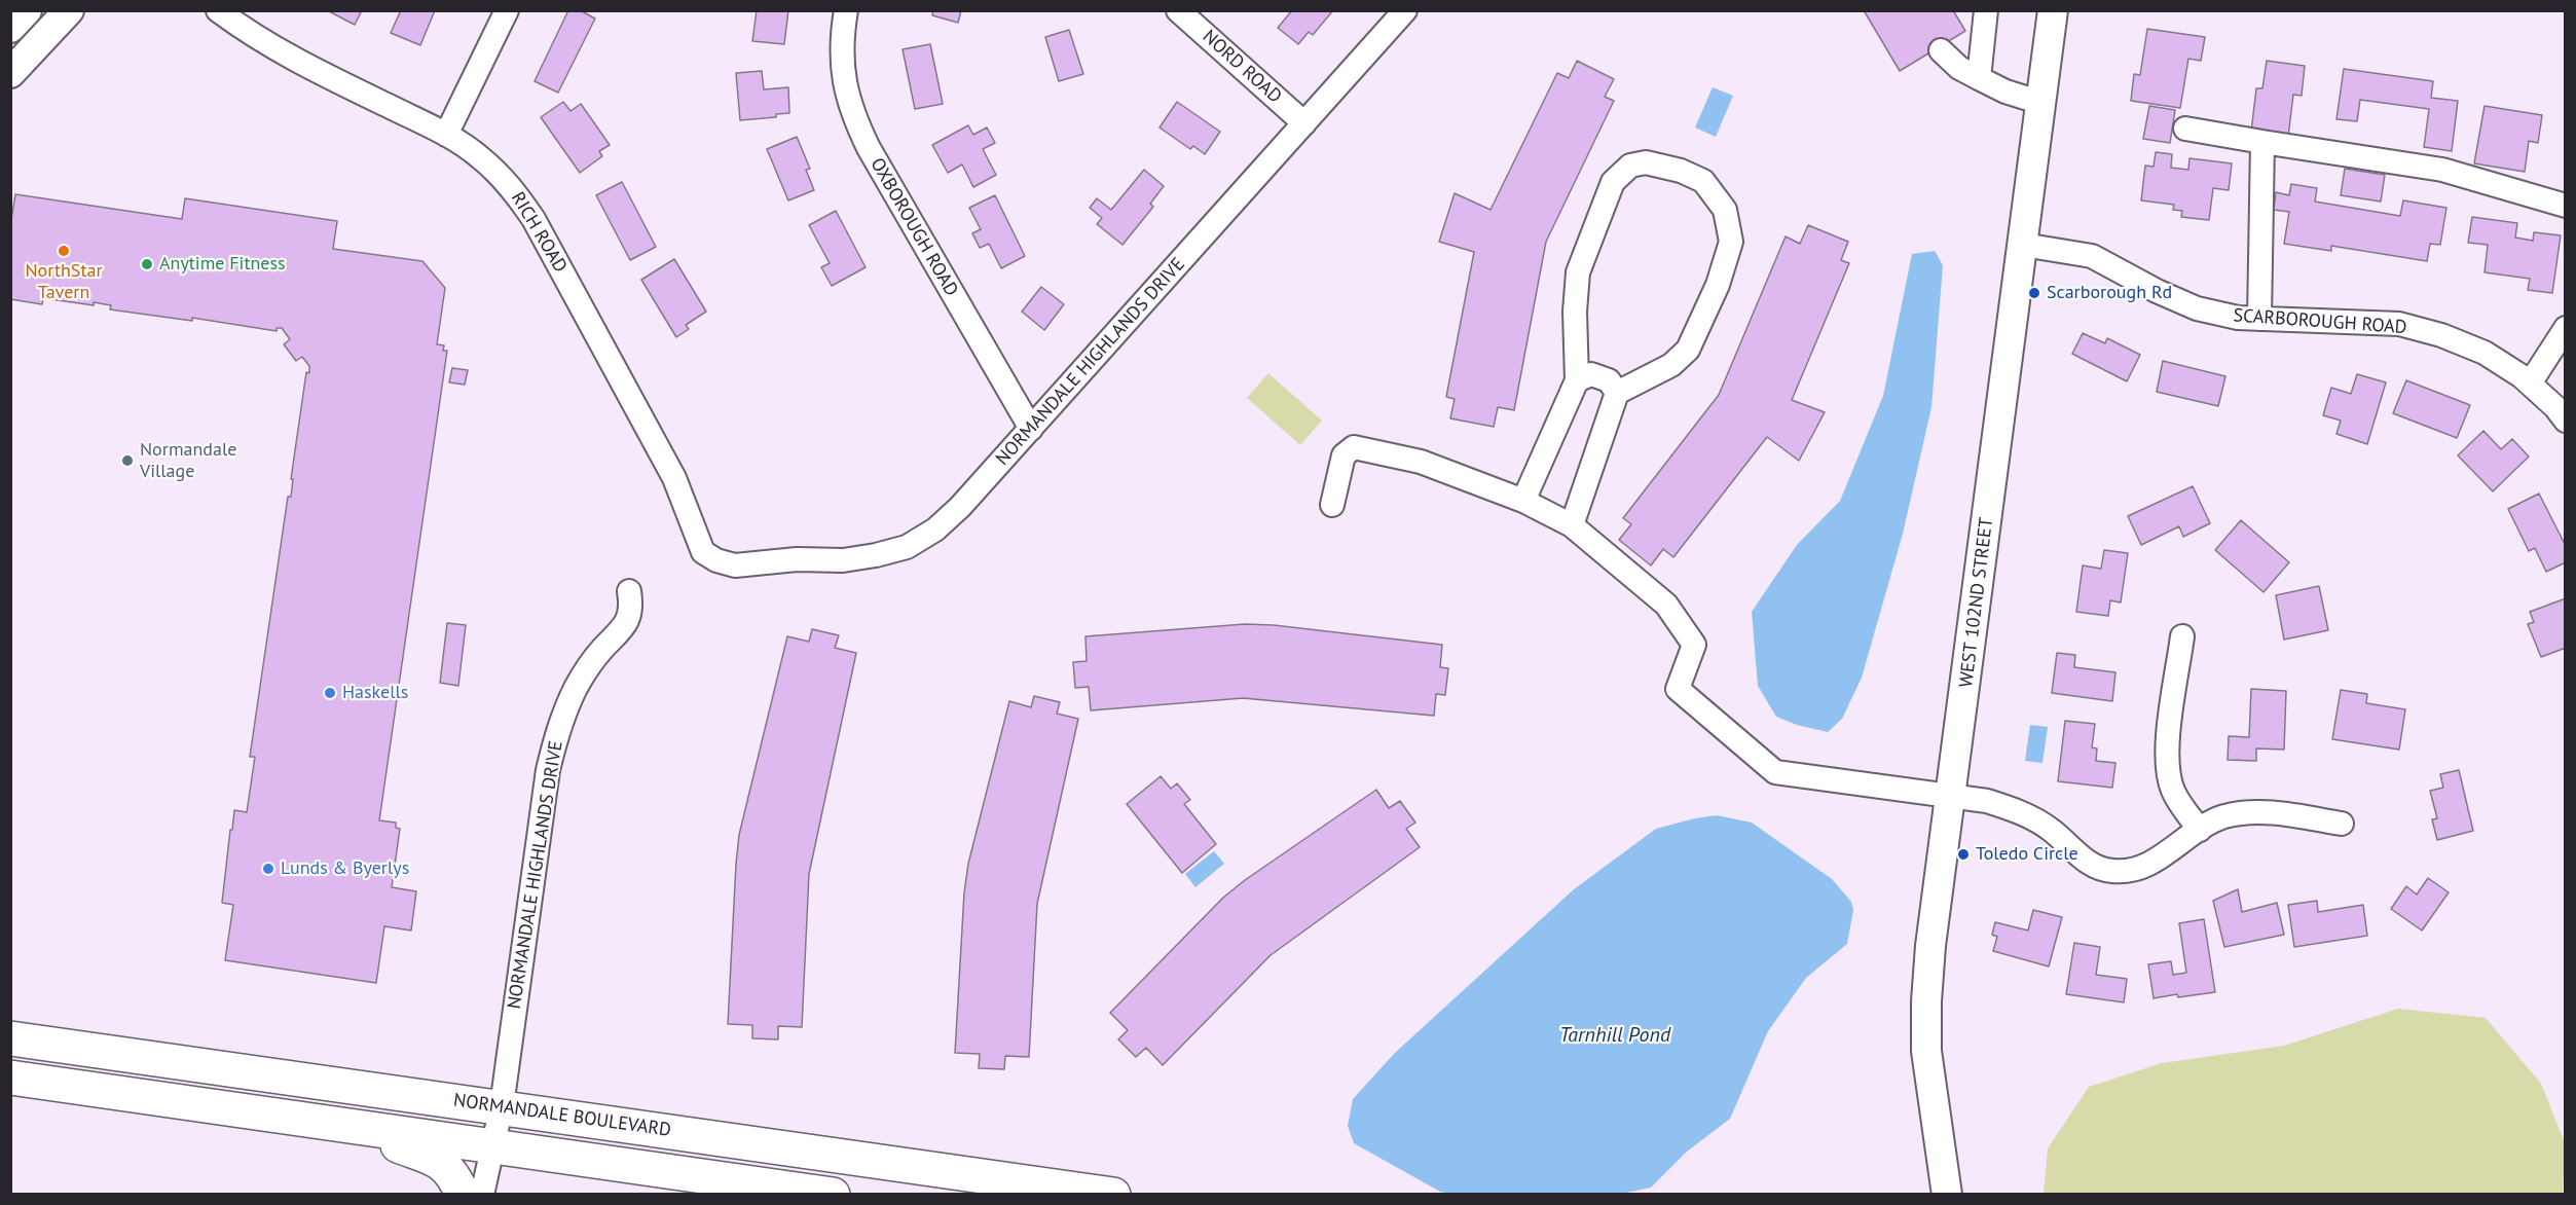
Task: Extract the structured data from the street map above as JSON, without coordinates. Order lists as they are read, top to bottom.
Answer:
{
  "streets": {
    "main road": ["NORMANDALE BOULEVARD"],
    "street": [
      "NORD ROAD",
      "OXBOROUGH ROAD",
      "RICH ROAD",
      "SCARBOROUGH ROAD",
      "NORMANDALE HIGHLANDS DRIVE",
      "WEST 102ND STREET"
    ]
  },
  "crossings": [
    ["NORD ROAD", "NORMANDALE HIGHLANDS DRIVE"],
    ["OXBOROUGH ROAD", "NORMANDALE HIGHLANDS DRIVE"],
    ["RICH ROAD", "NORMANDALE HIGHLANDS DRIVE"],
    ["SCARBOROUGH ROAD", "WEST 102ND STREET"],
    ["NORMANDALE HIGHLANDS DRIVE", "NORMANDALE BOULEVARD"]
  ],
  "water": ["Tarnhill Pond"],
  "places": [
    "NorthStar Tavern",
    "Anytime Fitness",
    "Scarborough Rd",
    "Normandale Village",
    "Haskells",
    "Toledo Circle",
    "Lunds & Byerlys"
  ]
}
